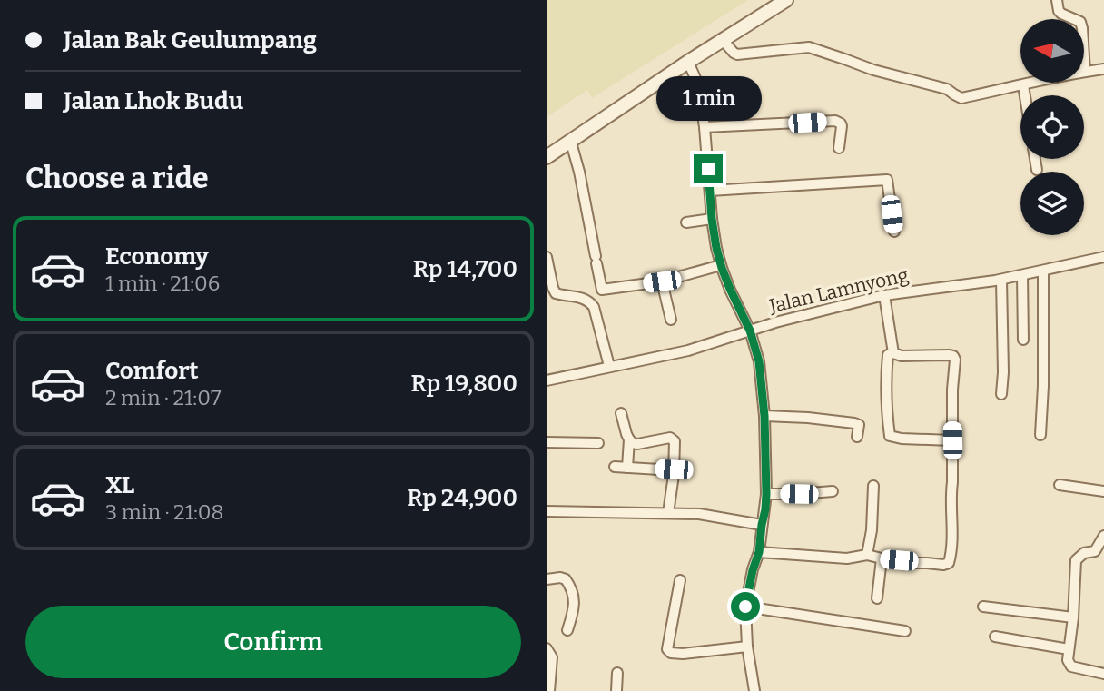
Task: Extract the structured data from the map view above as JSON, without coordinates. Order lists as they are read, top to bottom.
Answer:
{
  "streets": {
    "street": ["Jalan Lamnyong"]
  },
  "north": "left",
  "page": {
    "banner": ["Jalan Bak Geulumpang", "Jalan Lhok Budu"],
    "bubble": "1 min",
    "heading": "Choose a ride",
    "list": [
      {
        "name": "Economy",
        "note": "1 min · 21:06",
        "value": "Rp 14,700"
      },
      {
        "name": "Comfort",
        "note": "2 min · 21:07",
        "value": "Rp 19,800"
      },
      {
        "name": "XL",
        "note": "3 min · 21:08",
        "value": "Rp 24,900"
      }
    ],
    "buttons": "Confirm"
  }
}
